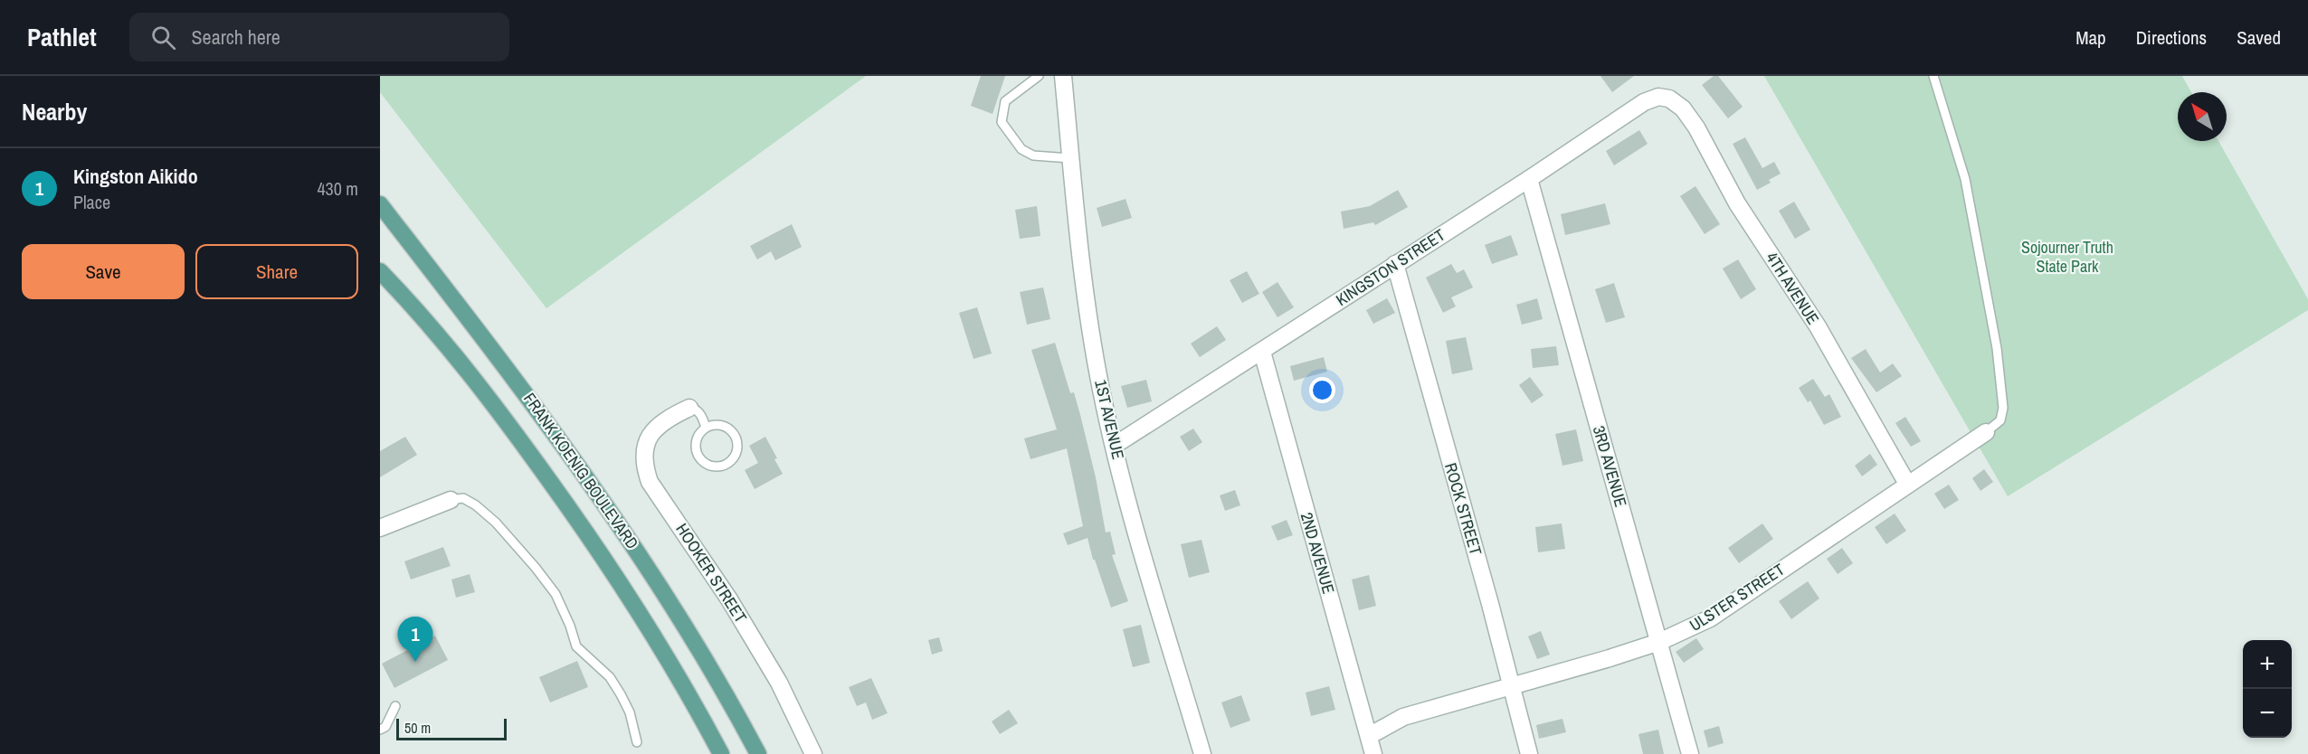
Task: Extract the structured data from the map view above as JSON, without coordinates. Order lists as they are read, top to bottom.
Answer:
{
  "streets": {
    "main road": ["FRANK KOENIG BOULEVARD"],
    "street": [
      "KINGSTON STREET",
      "4TH AVENUE",
      "1ST AVENUE",
      "3RD AVENUE",
      "ROCK STREET",
      "2ND AVENUE",
      "HOOKER STREET",
      "ULSTER STREET"
    ]
  },
  "crossings": [
    ["KINGSTON STREET", "4TH AVENUE"],
    ["KINGSTON STREET", "1ST AVENUE"],
    ["KINGSTON STREET", "3RD AVENUE"],
    ["KINGSTON STREET", "ROCK STREET"],
    ["KINGSTON STREET", "2ND AVENUE"],
    ["4TH AVENUE", "ULSTER STREET"],
    ["3RD AVENUE", "ULSTER STREET"],
    ["ROCK STREET", "ULSTER STREET"],
    ["2ND AVENUE", "ULSTER STREET"]
  ],
  "parks": ["Sojourner Truth State Park"],
  "scale_bar": "50 m",
  "north": "top left",
  "page": {
    "header": "Pathlet",
    "search": "Search here",
    "nav": ["Map", "Directions", "Saved"],
    "heading": "Nearby",
    "list": [
      {
        "mark": "1",
        "name": "Kingston Aikido",
        "note": "Place",
        "value": "430 m"
      }
    ],
    "buttons": ["Save", "Share"],
    "pins": "1",
    "map_buttons": ["+", "−"],
    "scale": "50 m"
  }
}
